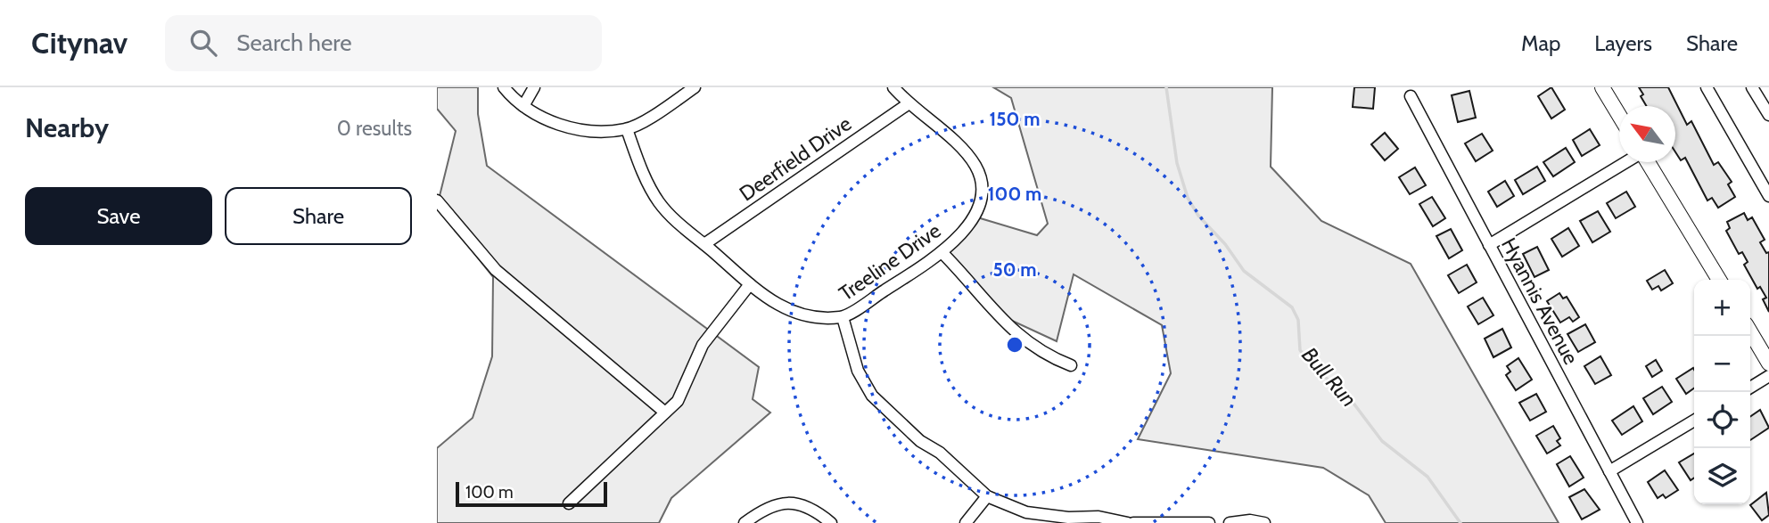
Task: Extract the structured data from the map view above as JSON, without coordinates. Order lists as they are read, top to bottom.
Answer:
{
  "streets": {
    "street": ["Deerfield Drive", "Treeline Drive", "Hyannis Avenue"]
  },
  "crossings": [
    ["Deerfield Drive", "Treeline Drive"]
  ],
  "water": ["Bull Run"],
  "scale_bar": "100 m",
  "north": "top left",
  "page": {
    "header": "Citynav",
    "search": "Search here",
    "nav": ["Map", "Layers", "Share"],
    "heading": ["Nearby", "0 results"],
    "buttons": ["Save", "Share"],
    "map_buttons": ["+", "−"],
    "scale": "100 m"
  },
  "rings": ["150 m", "100 m", "50 m"]
}
